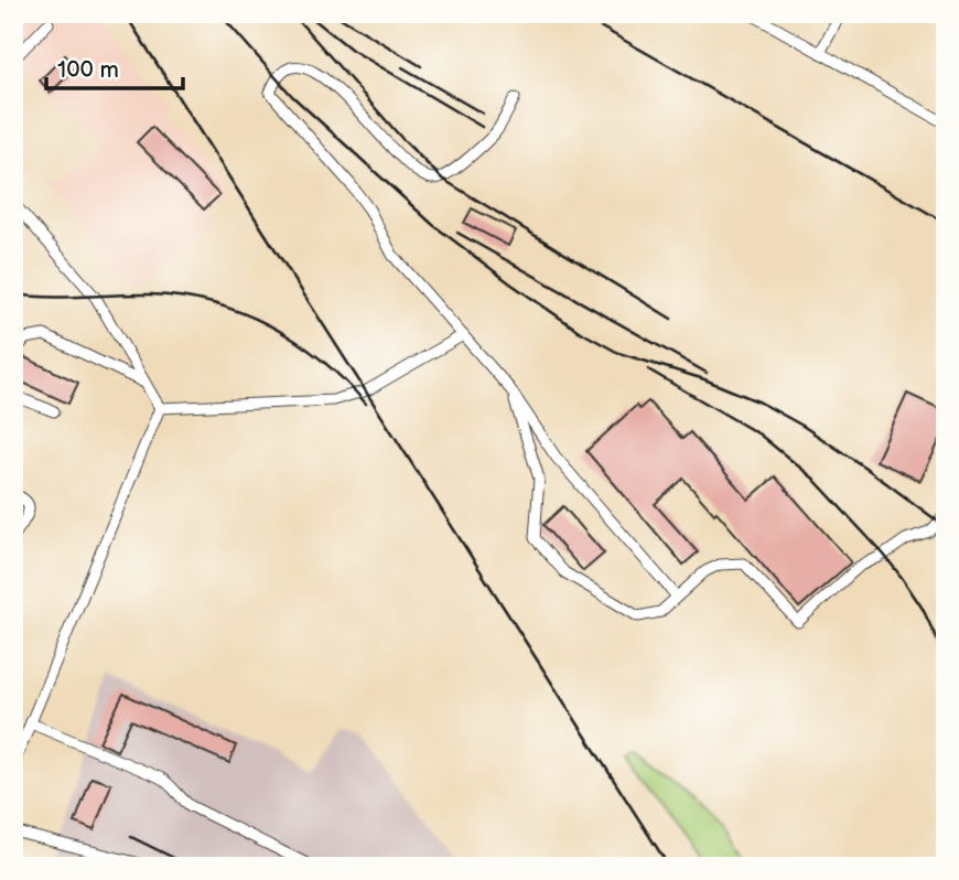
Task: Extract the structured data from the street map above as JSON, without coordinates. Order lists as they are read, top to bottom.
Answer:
{
  "scale_bar": "100 m"
}
